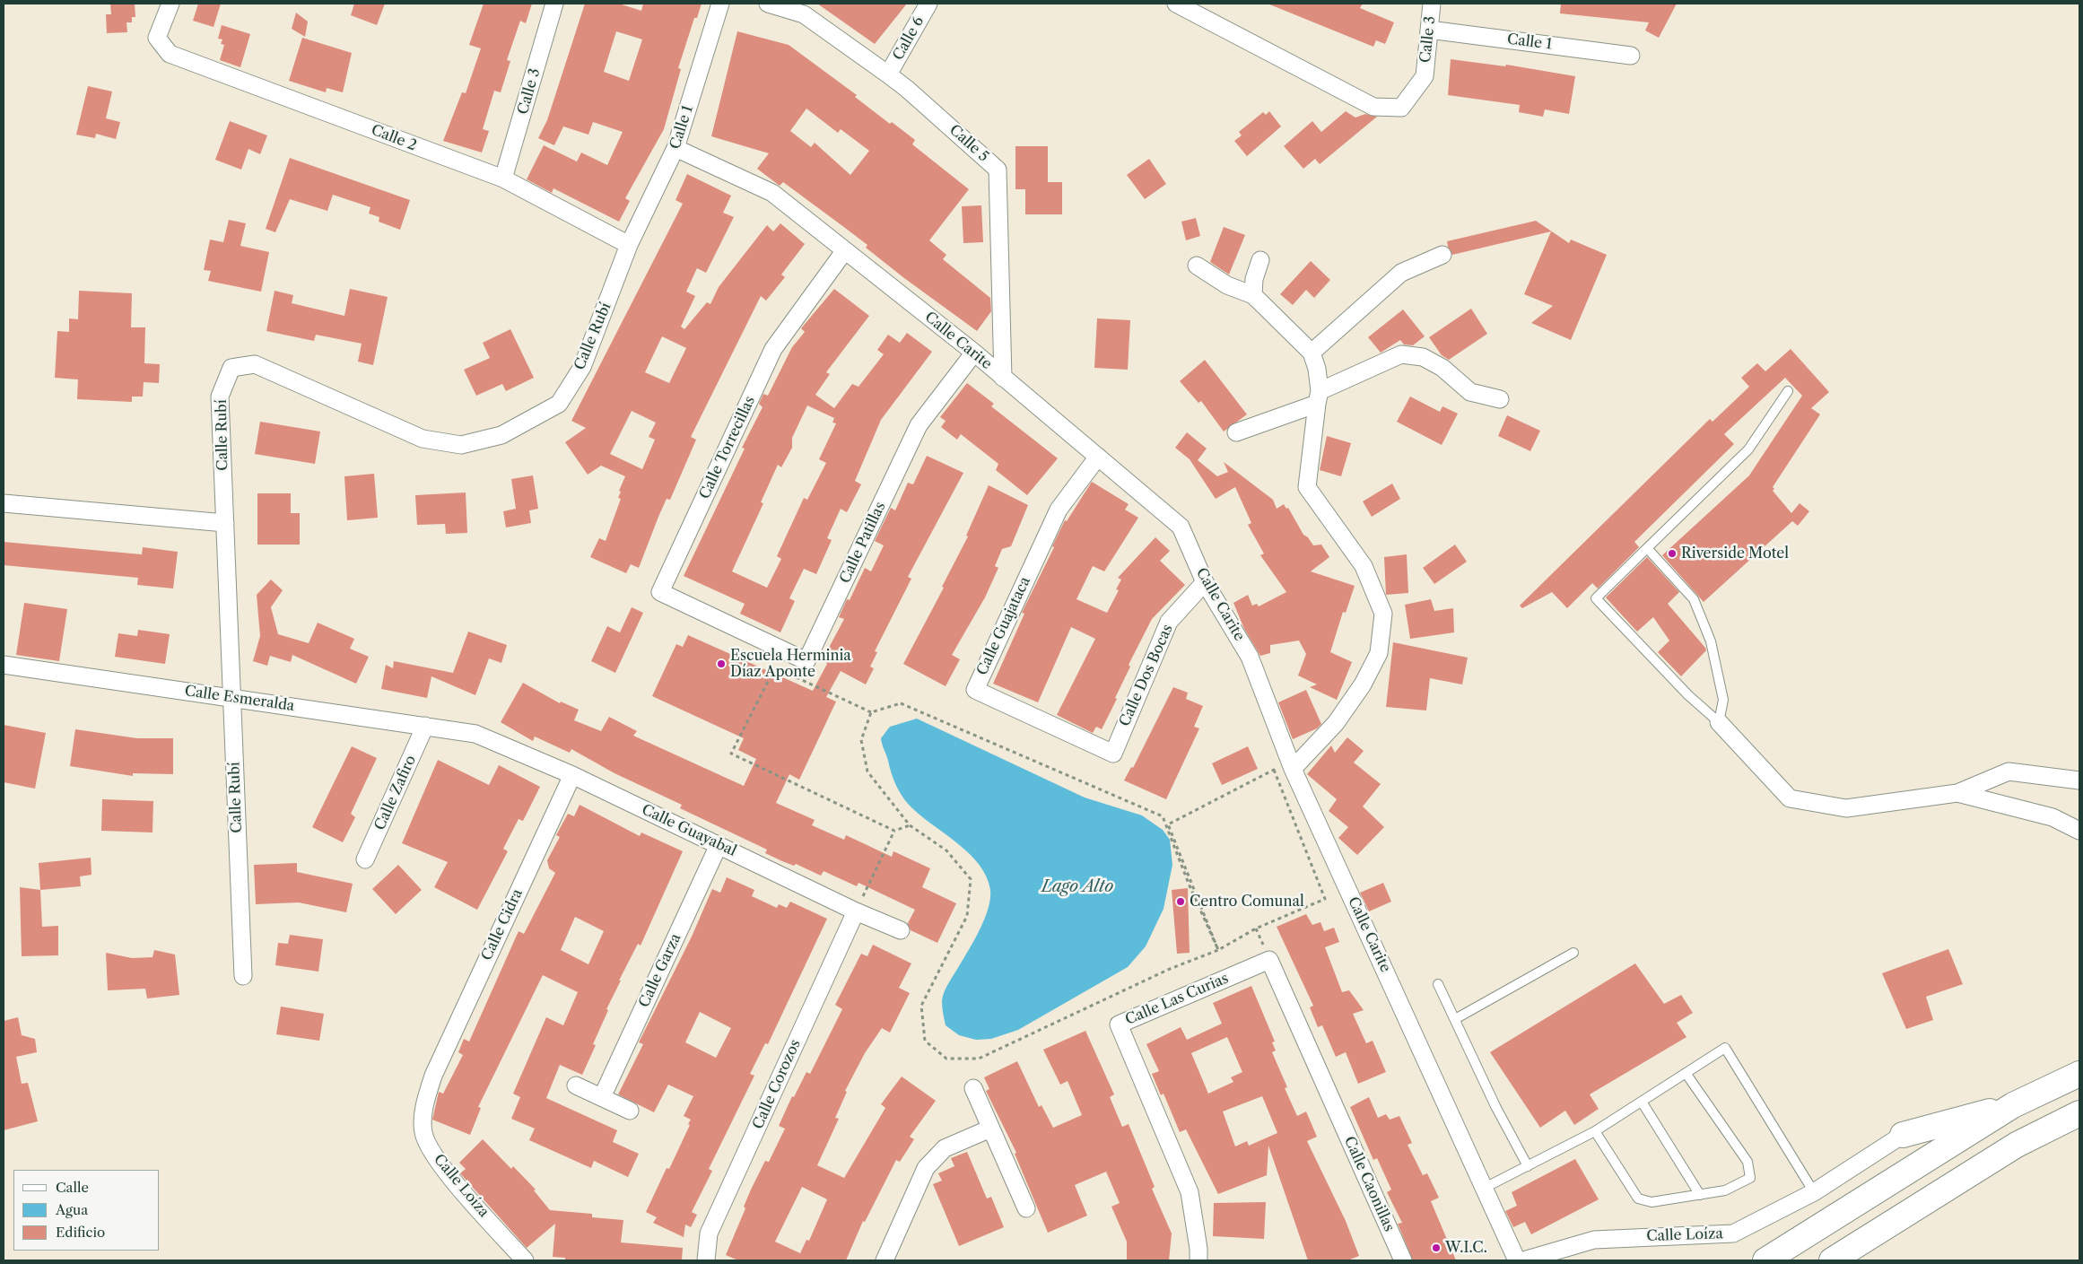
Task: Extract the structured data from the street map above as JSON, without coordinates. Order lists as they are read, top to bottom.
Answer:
{
  "streets": {
    "street": [
      "Calle 6",
      "Calle 3",
      "Calle 1",
      "Calle 2",
      "Calle 5",
      "Calle Rubí",
      "Calle Carite",
      "Calle Torrecillas",
      "Calle Patillas",
      "Calle Guajataca",
      "Calle Dos Bocas",
      "Calle Esmeralda",
      "Calle Zafiro",
      "Calle Guayabal",
      "Calle Cidra",
      "Calle Garza",
      "Calle Las Curias",
      "Calle Corozos",
      "Calle Caonillas",
      "Calle Loíza"
    ]
  },
  "crossings": [
    ["Calle 6", "Calle 5"],
    ["Calle 3", "Calle 1"],
    ["Calle 3", "Calle 2"],
    ["Calle 1", "Calle 2"],
    ["Calle 1", "Calle Rubí"],
    ["Calle 1", "Calle Carite"],
    ["Calle 2", "Calle Rubí"],
    ["Calle 5", "Calle Carite"],
    ["Calle Rubí", "Calle Esmeralda"],
    ["Calle Carite", "Calle Torrecillas"],
    ["Calle Carite", "Calle Patillas"],
    ["Calle Carite", "Calle Guajataca"],
    ["Calle Carite", "Calle Dos Bocas"],
    ["Calle Torrecillas", "Calle Patillas"],
    ["Calle Guajataca", "Calle Dos Bocas"],
    ["Calle Esmeralda", "Calle Zafiro"],
    ["Calle Esmeralda", "Calle Guayabal"],
    ["Calle Guayabal", "Calle Cidra"],
    ["Calle Guayabal", "Calle Garza"],
    ["Calle Guayabal", "Calle Corozos"],
    ["Calle Cidra", "Calle Loíza"],
    ["Calle Las Curias", "Calle Caonillas"]
  ],
  "water": ["Lago Alto"],
  "places": [
    "Riverside Motel",
    "Escuela Herminia Díaz Aponte",
    "Centro Comunal",
    "W.I.C."
  ],
  "legend": ["Calle", "Agua", "Edificio"]
}
